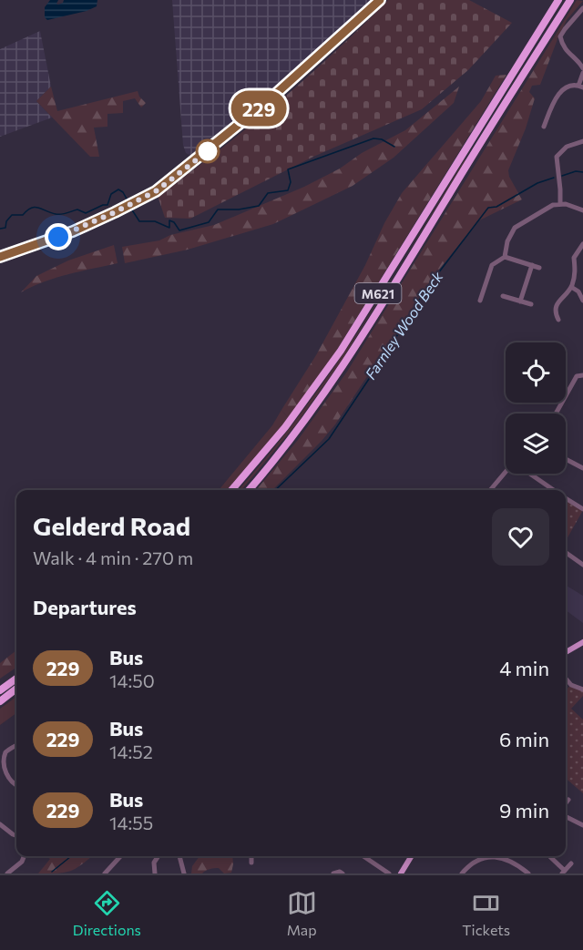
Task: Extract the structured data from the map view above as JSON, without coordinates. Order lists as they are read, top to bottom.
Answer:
{
  "streets": {
    "highway": ["M621"]
  },
  "water": ["Farnley Wood Beck"],
  "lines": ["bus line 229"],
  "page": {
    "on_map": "229",
    "heading": [
      ["Gelderd Road", "Walk · 4 min · 270 m"],
      "Departures"
    ],
    "list": [
      {
        "mark": "229",
        "name": "Bus",
        "note": "14:50",
        "value": "4 min"
      },
      {
        "mark": "229",
        "name": "Bus",
        "note": "14:52",
        "value": "6 min"
      },
      {
        "mark": "229",
        "name": "Bus",
        "note": "14:55",
        "value": "9 min"
      }
    ],
    "tabs": ["Directions", "Map", "Tickets"]
  }
}
